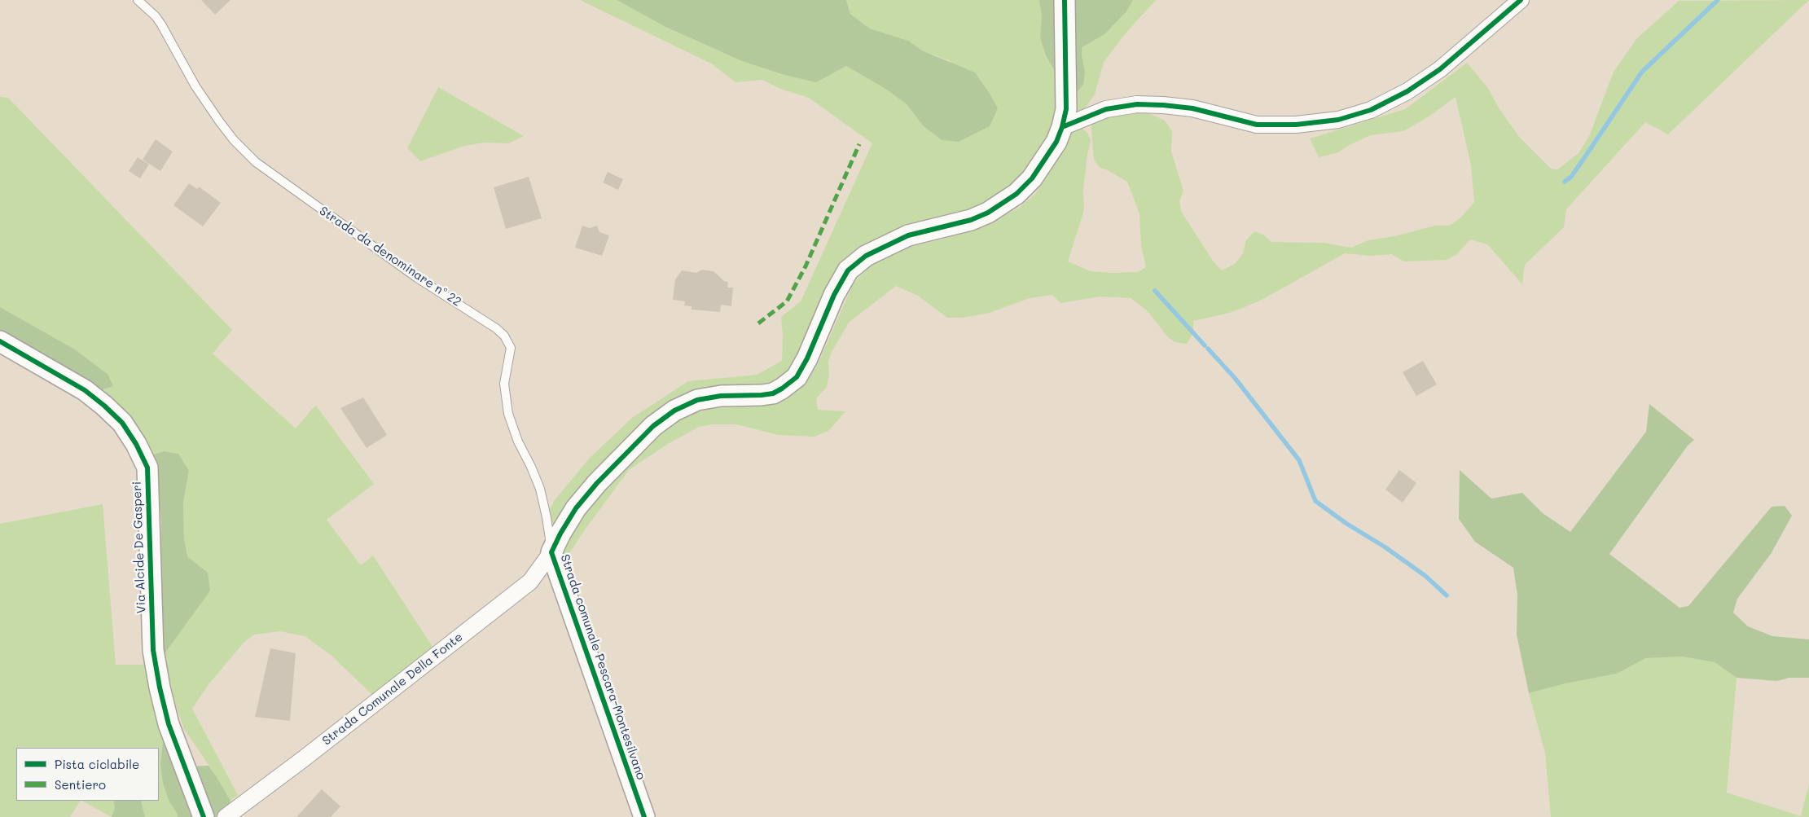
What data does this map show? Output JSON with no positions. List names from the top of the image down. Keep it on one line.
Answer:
{"streets":{"street":["Via Alcide De Gasperi","Strada comunale Pescara-Montesilvano","Strada Comunale Della Fonte"],"lane":["Strada da denominare nº 22"]},"crossings":[["Strada da denominare nº 22","Strada comunale Pescara-Montesilvano"],["Strada da denominare nº 22","Strada Comunale Della Fonte"],["Strada comunale Pescara-Montesilvano","Strada Comunale Della Fonte"]],"legend":["Pista ciclabile","Sentiero"]}
